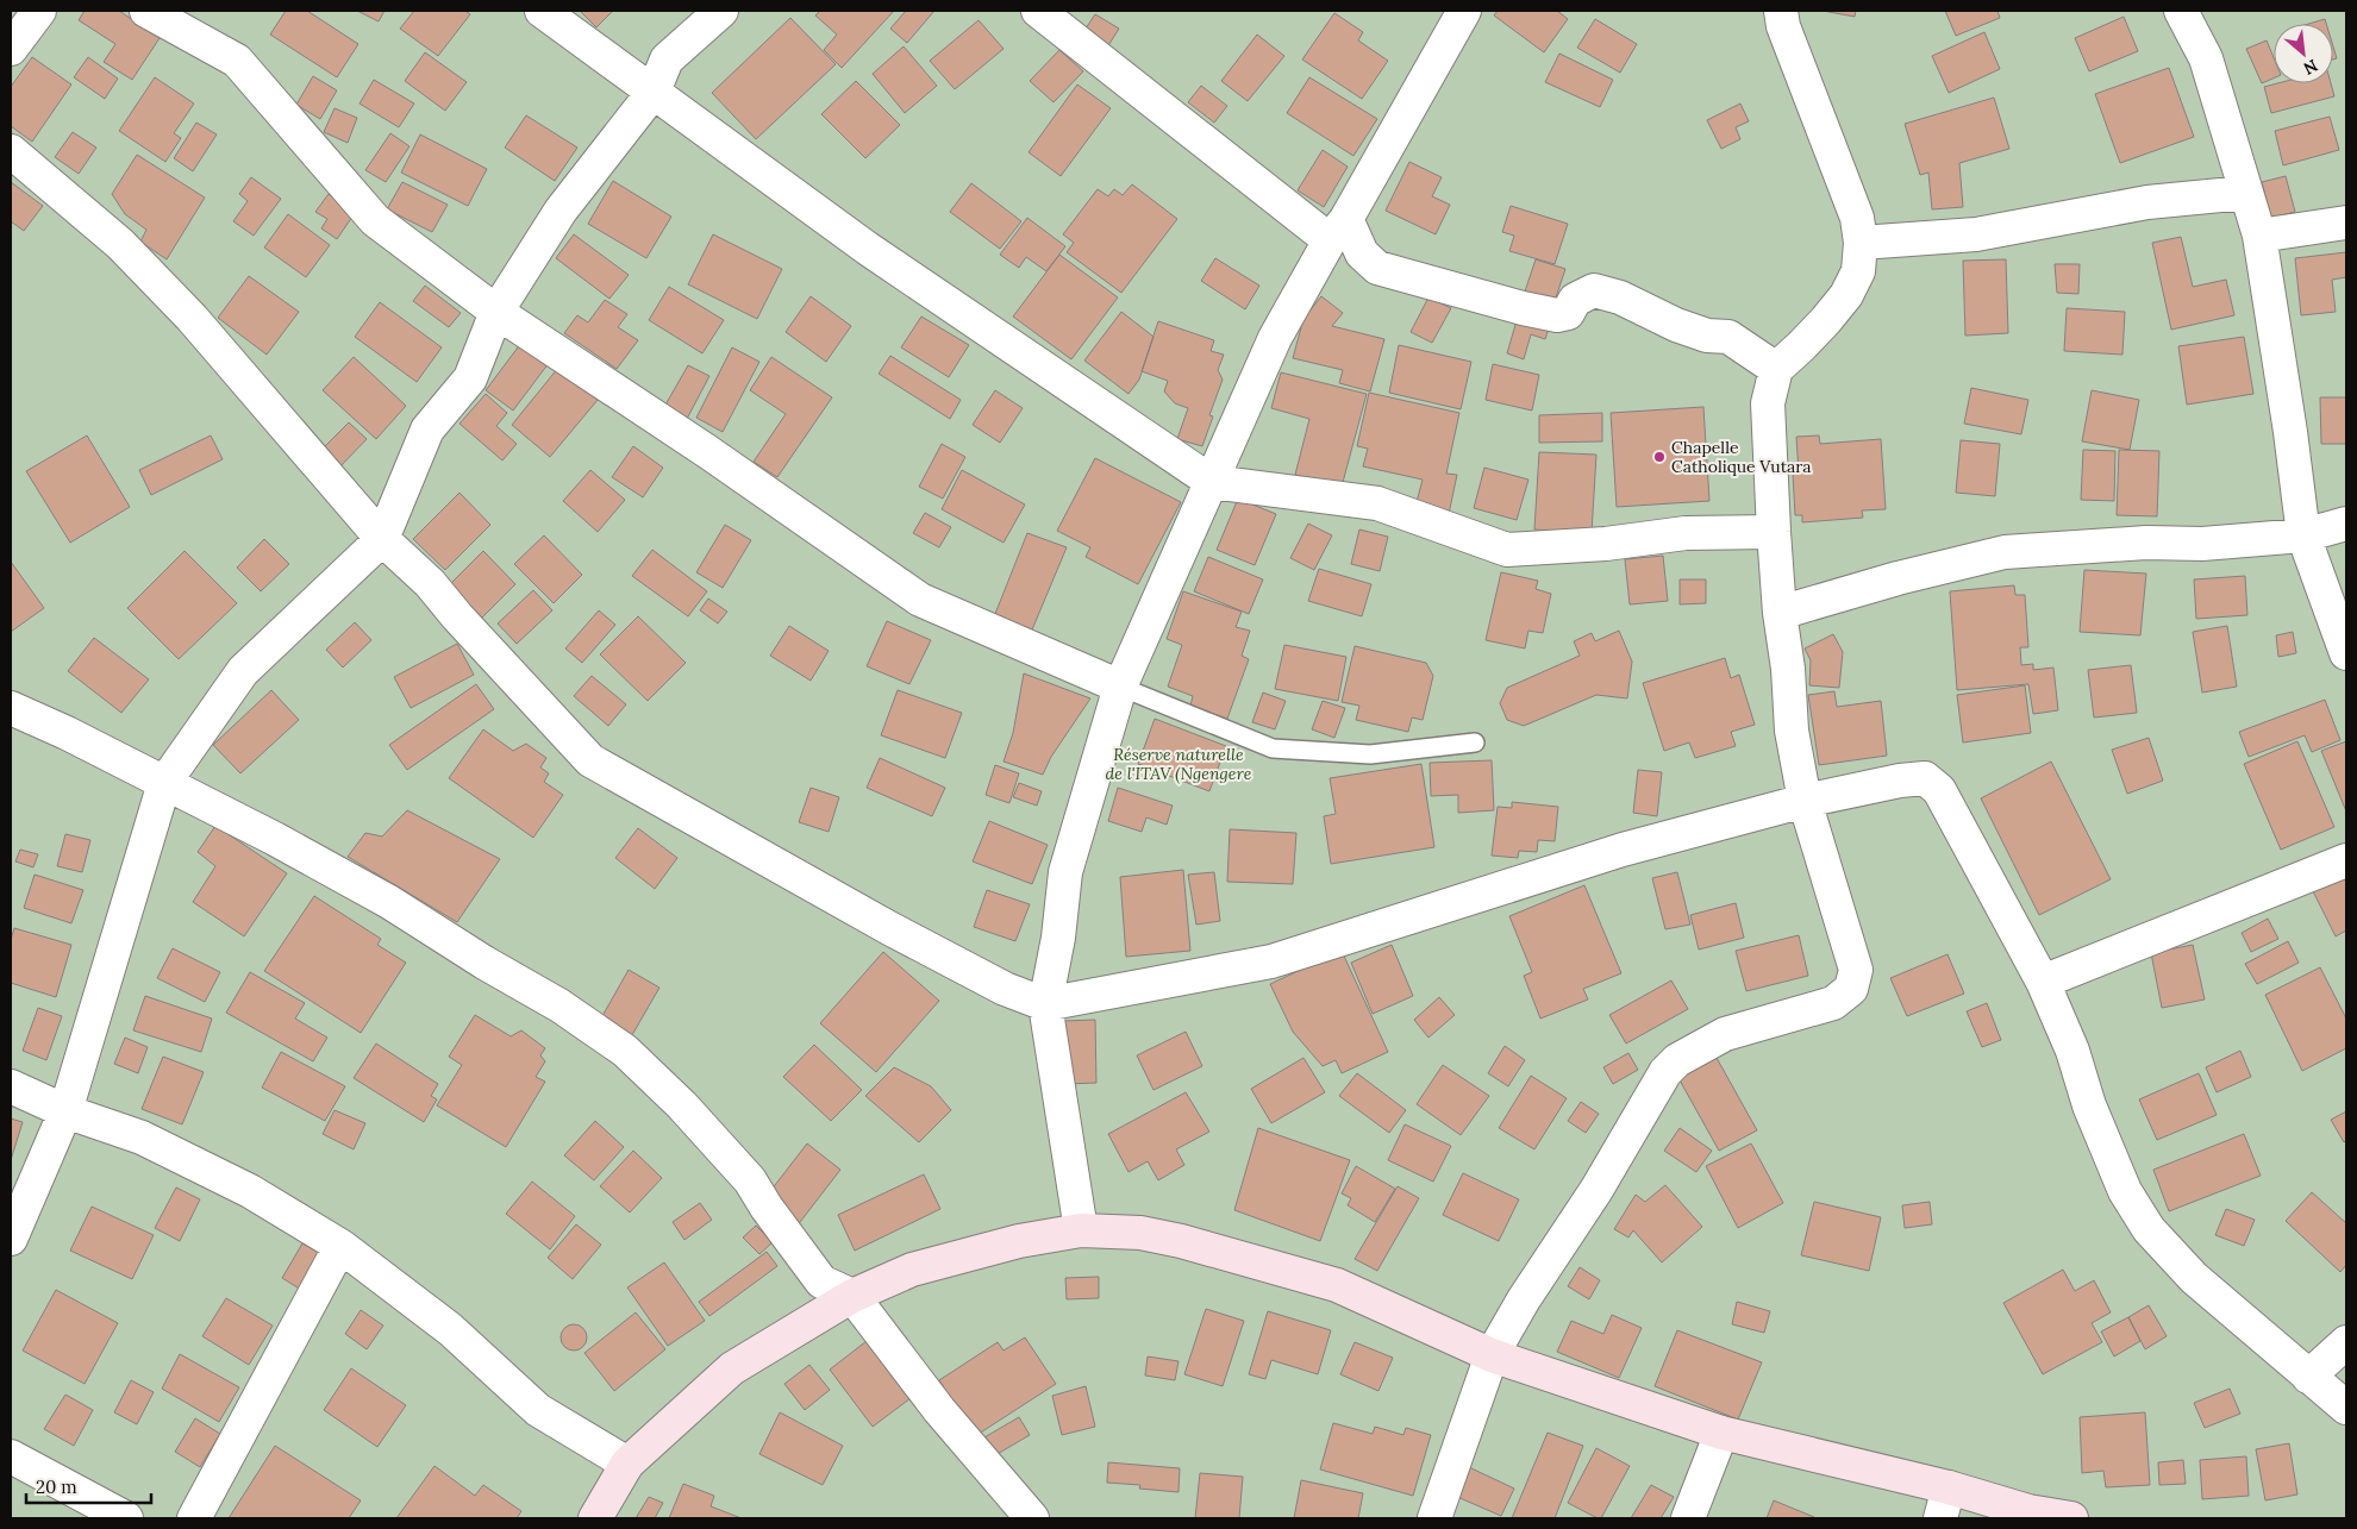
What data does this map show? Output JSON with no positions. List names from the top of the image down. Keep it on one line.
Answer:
{"parks":["Réserve naturelle de l'ITAV (Ngengere"],"places":["Chapelle Catholique Vutara"],"scale_bar":"20 m","north":"bottom right"}
